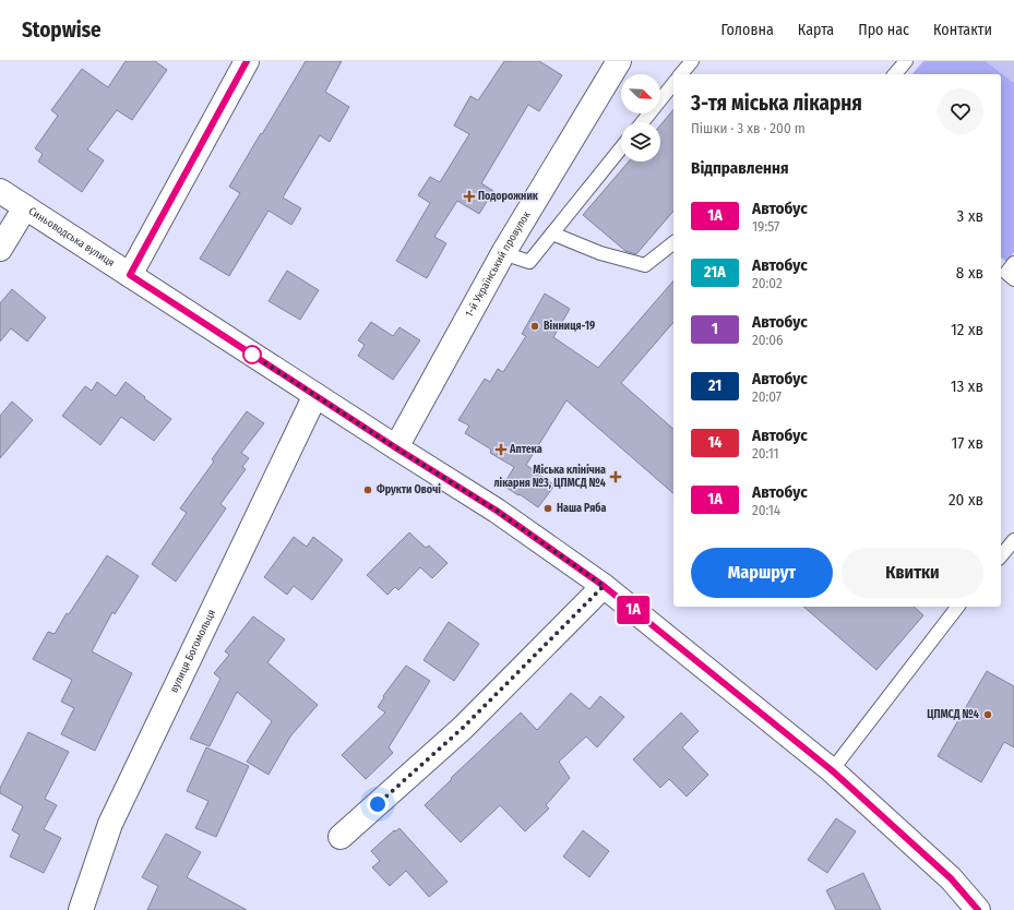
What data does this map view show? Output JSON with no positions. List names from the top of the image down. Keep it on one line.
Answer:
{"streets":{"street":["Синьоводська вулиця","1-й Український провулок","вулиця Богомольця"]},"crossings":[["Синьоводська вулиця","1-й Український провулок"],["Синьоводська вулиця","вулиця Богомольця"]],"places":{"health":["Подорожник","Аптека","Міська клінічна лікарня №3, ЦПМСД №4"],"other":["Вінниця-19","Фрукти Овочі","Наша Ряба","ЦПМСД №4"]},"lines":["bus line 1А"],"north":"bottom right","page":{"header":"Stopwise","nav":["Головна","Карта","Про нас","Контакти"],"on_map":"1А","heading":[["3-тя міська лікарня","Пішки · 3 хв · 200 m"],"Відправлення"],"list":[{"mark":"1А","name":"Автобус","note":"19:57","value":"3 хв"},{"mark":"21А","name":"Автобус","note":"20:02","value":"8 хв"},{"mark":"1","name":"Автобус","note":"20:06","value":"12 хв"},{"mark":"21","name":"Автобус","note":"20:07","value":"13 хв"},{"mark":"14","name":"Автобус","note":"20:11","value":"17 хв"},{"mark":"1А","name":"Автобус","note":"20:14","value":"20 хв"}],"buttons":["Маршрут","Квитки"]}}
